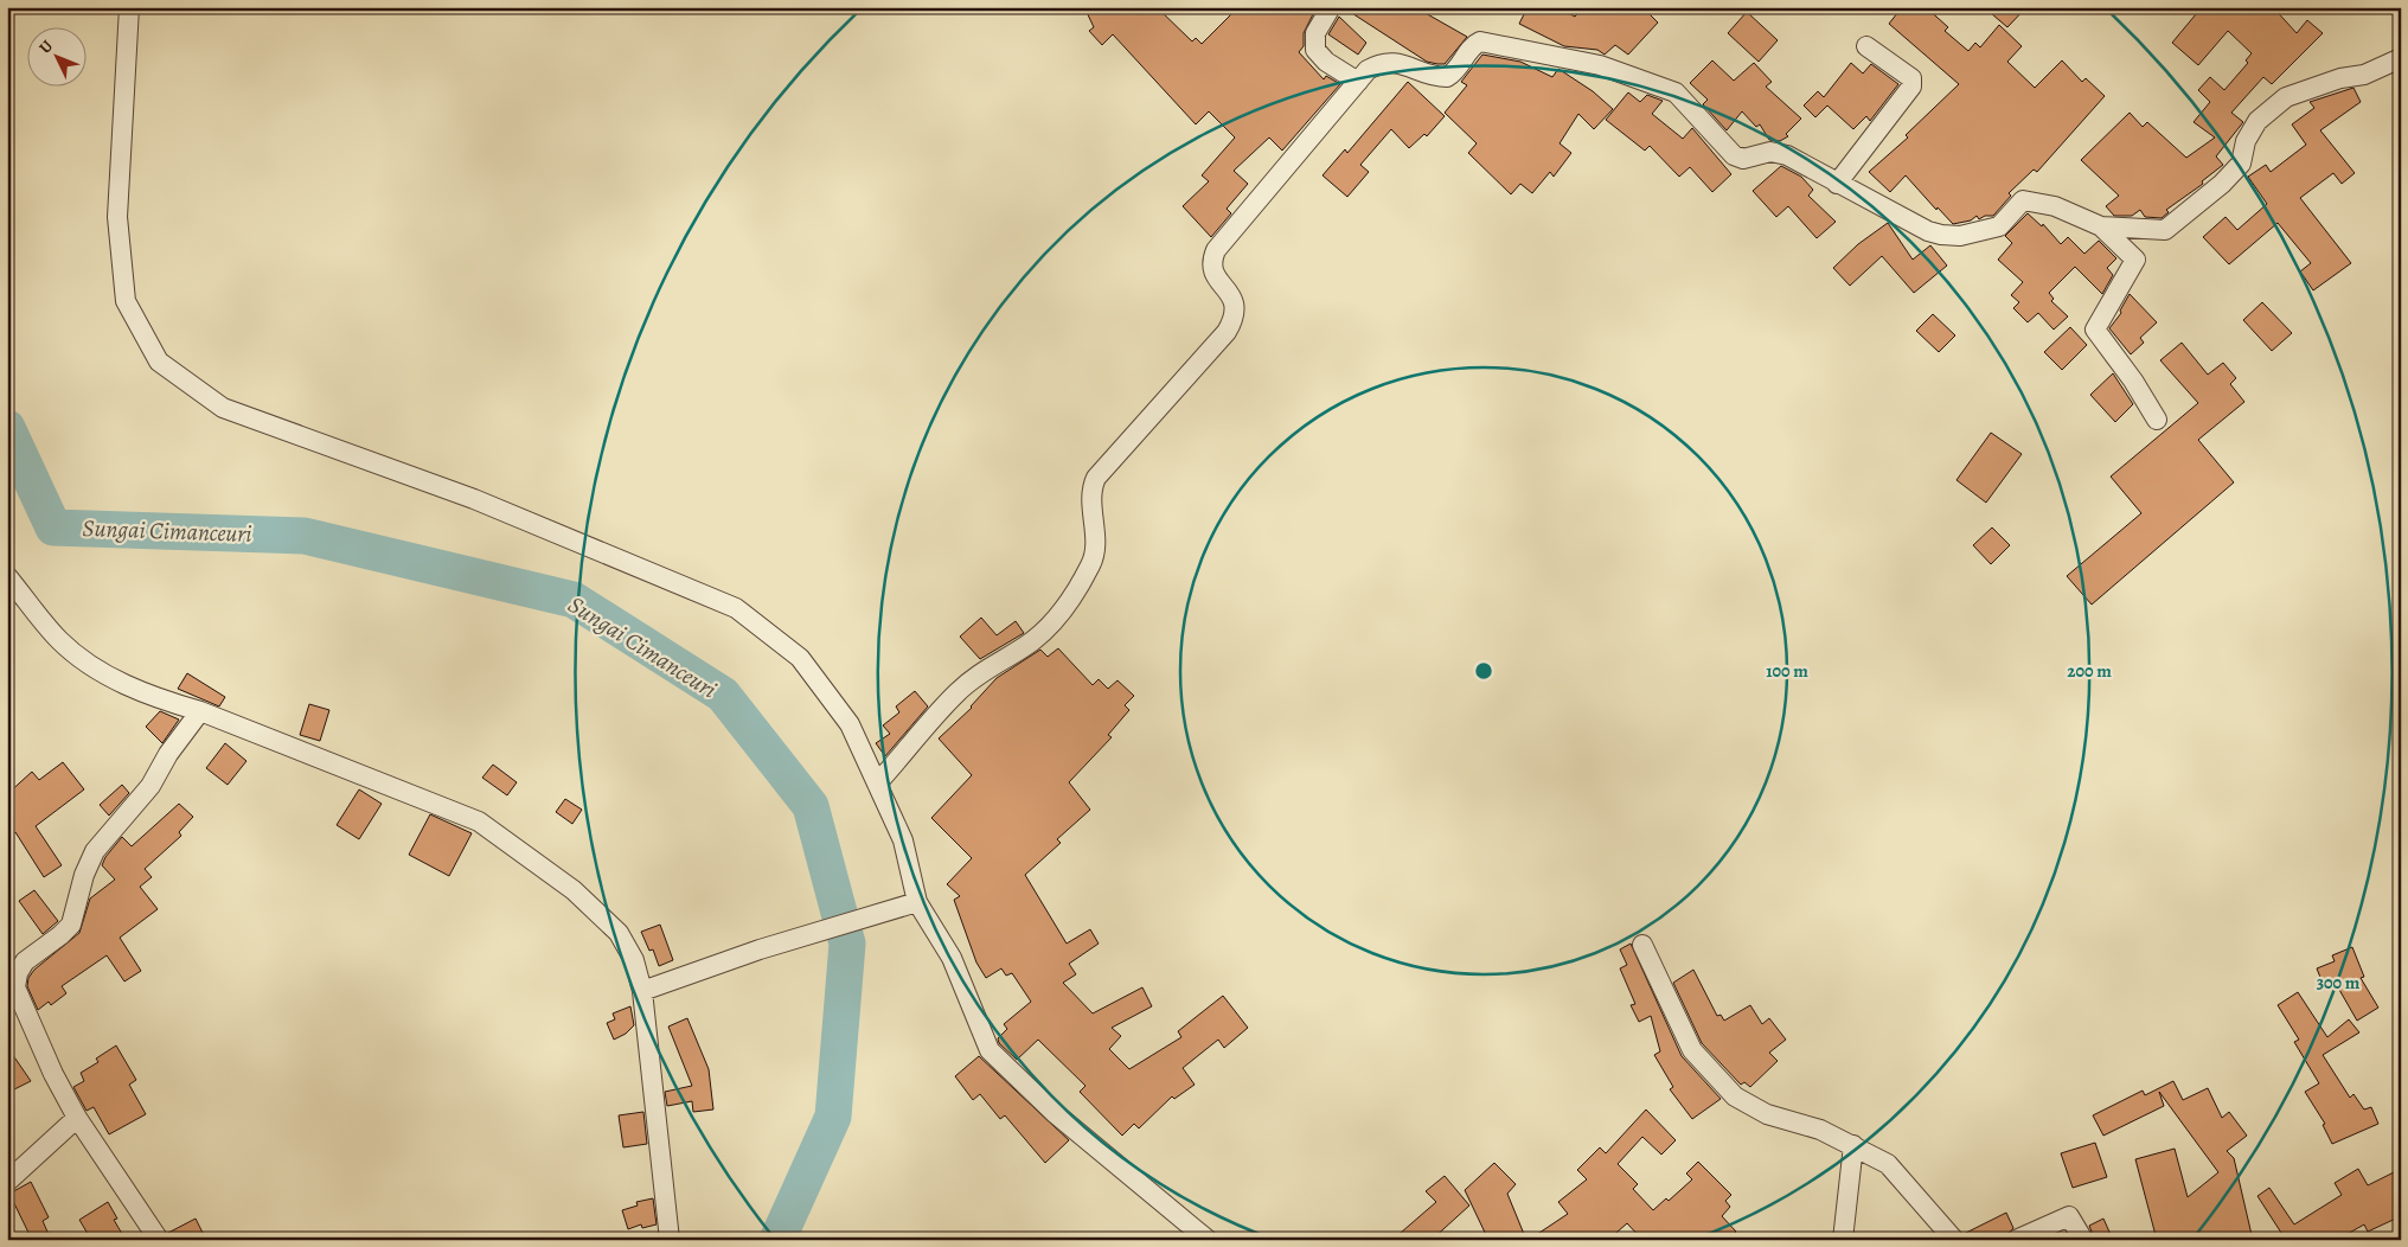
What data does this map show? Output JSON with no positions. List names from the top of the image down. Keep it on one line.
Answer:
{"water":["Sungai Cimanceuri"],"north":"top left","rings":["100 m","200 m","300 m"]}
